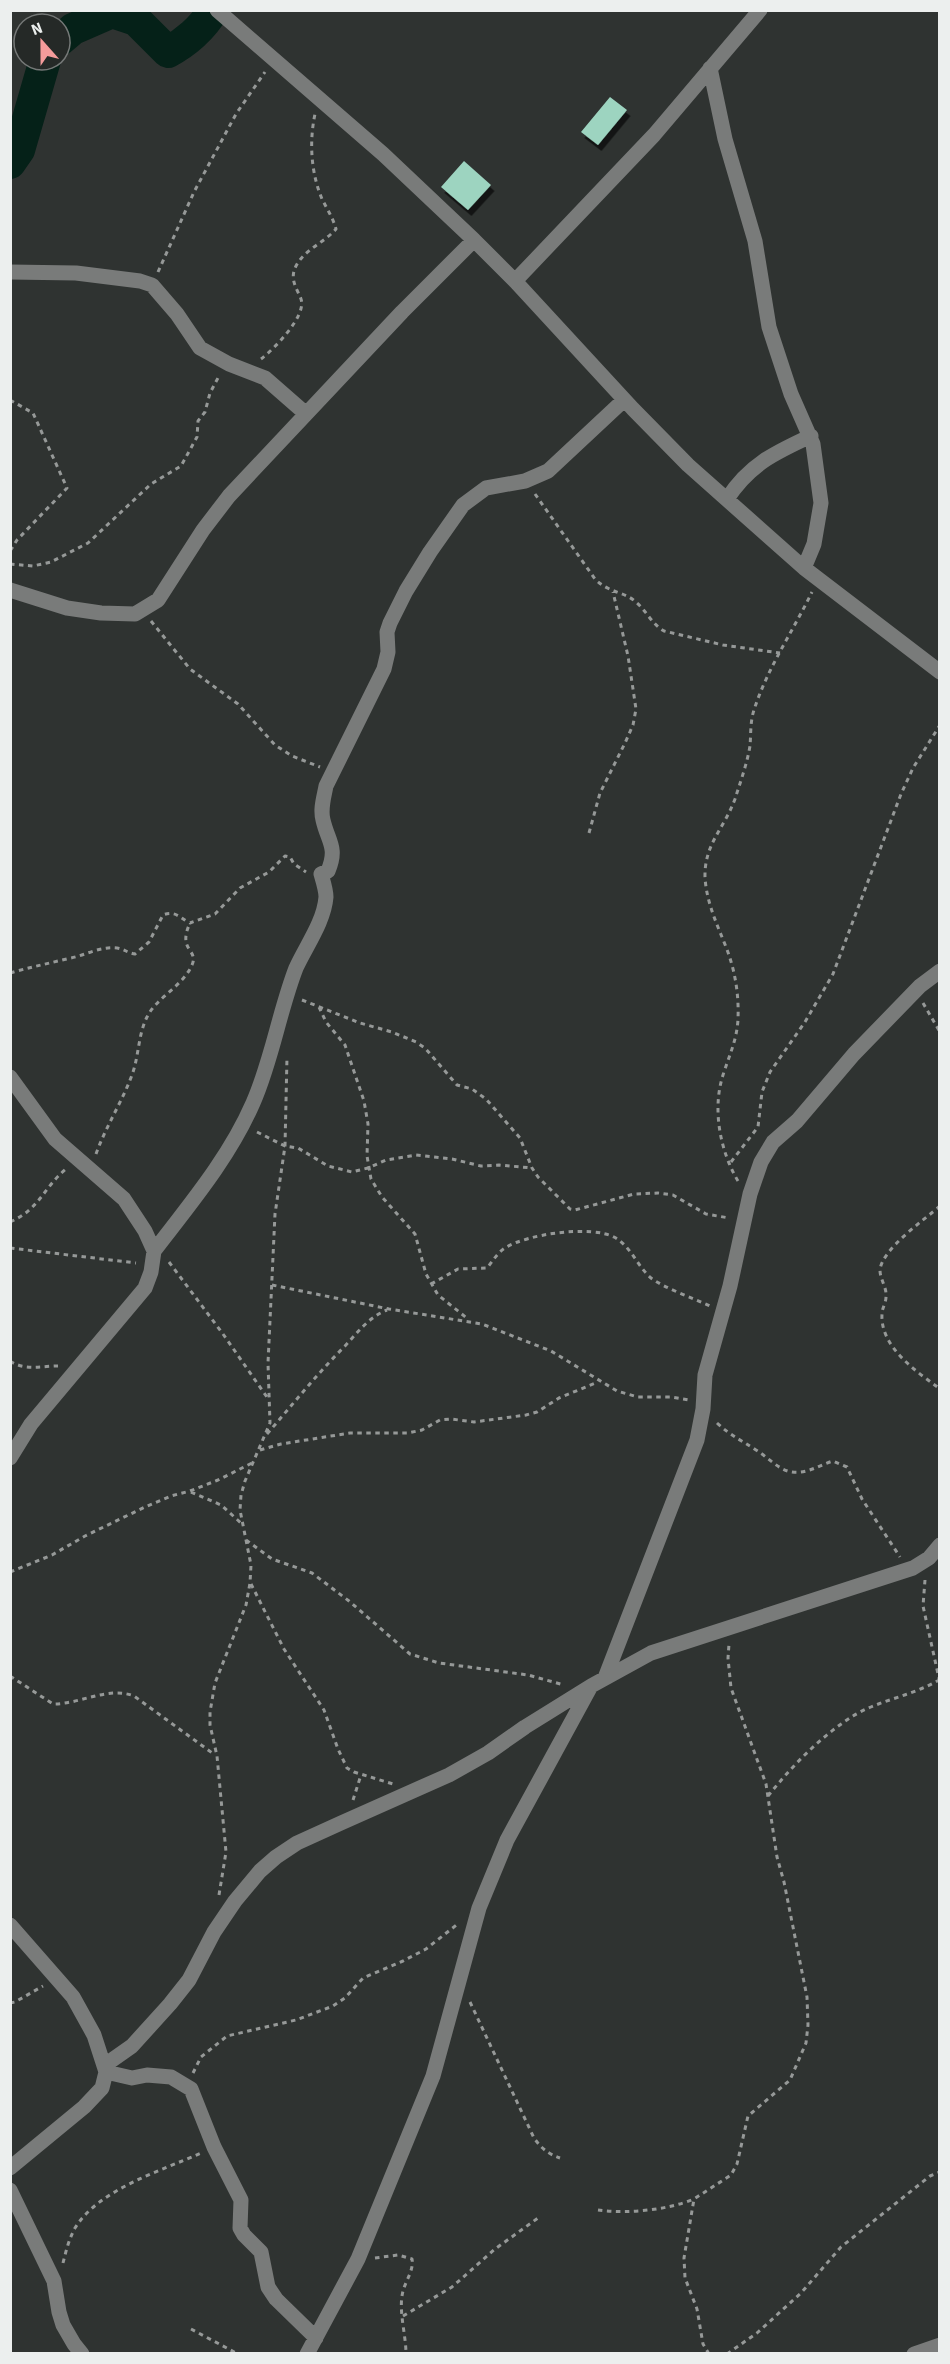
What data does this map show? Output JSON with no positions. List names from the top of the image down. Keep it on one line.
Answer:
{"north":"top"}
